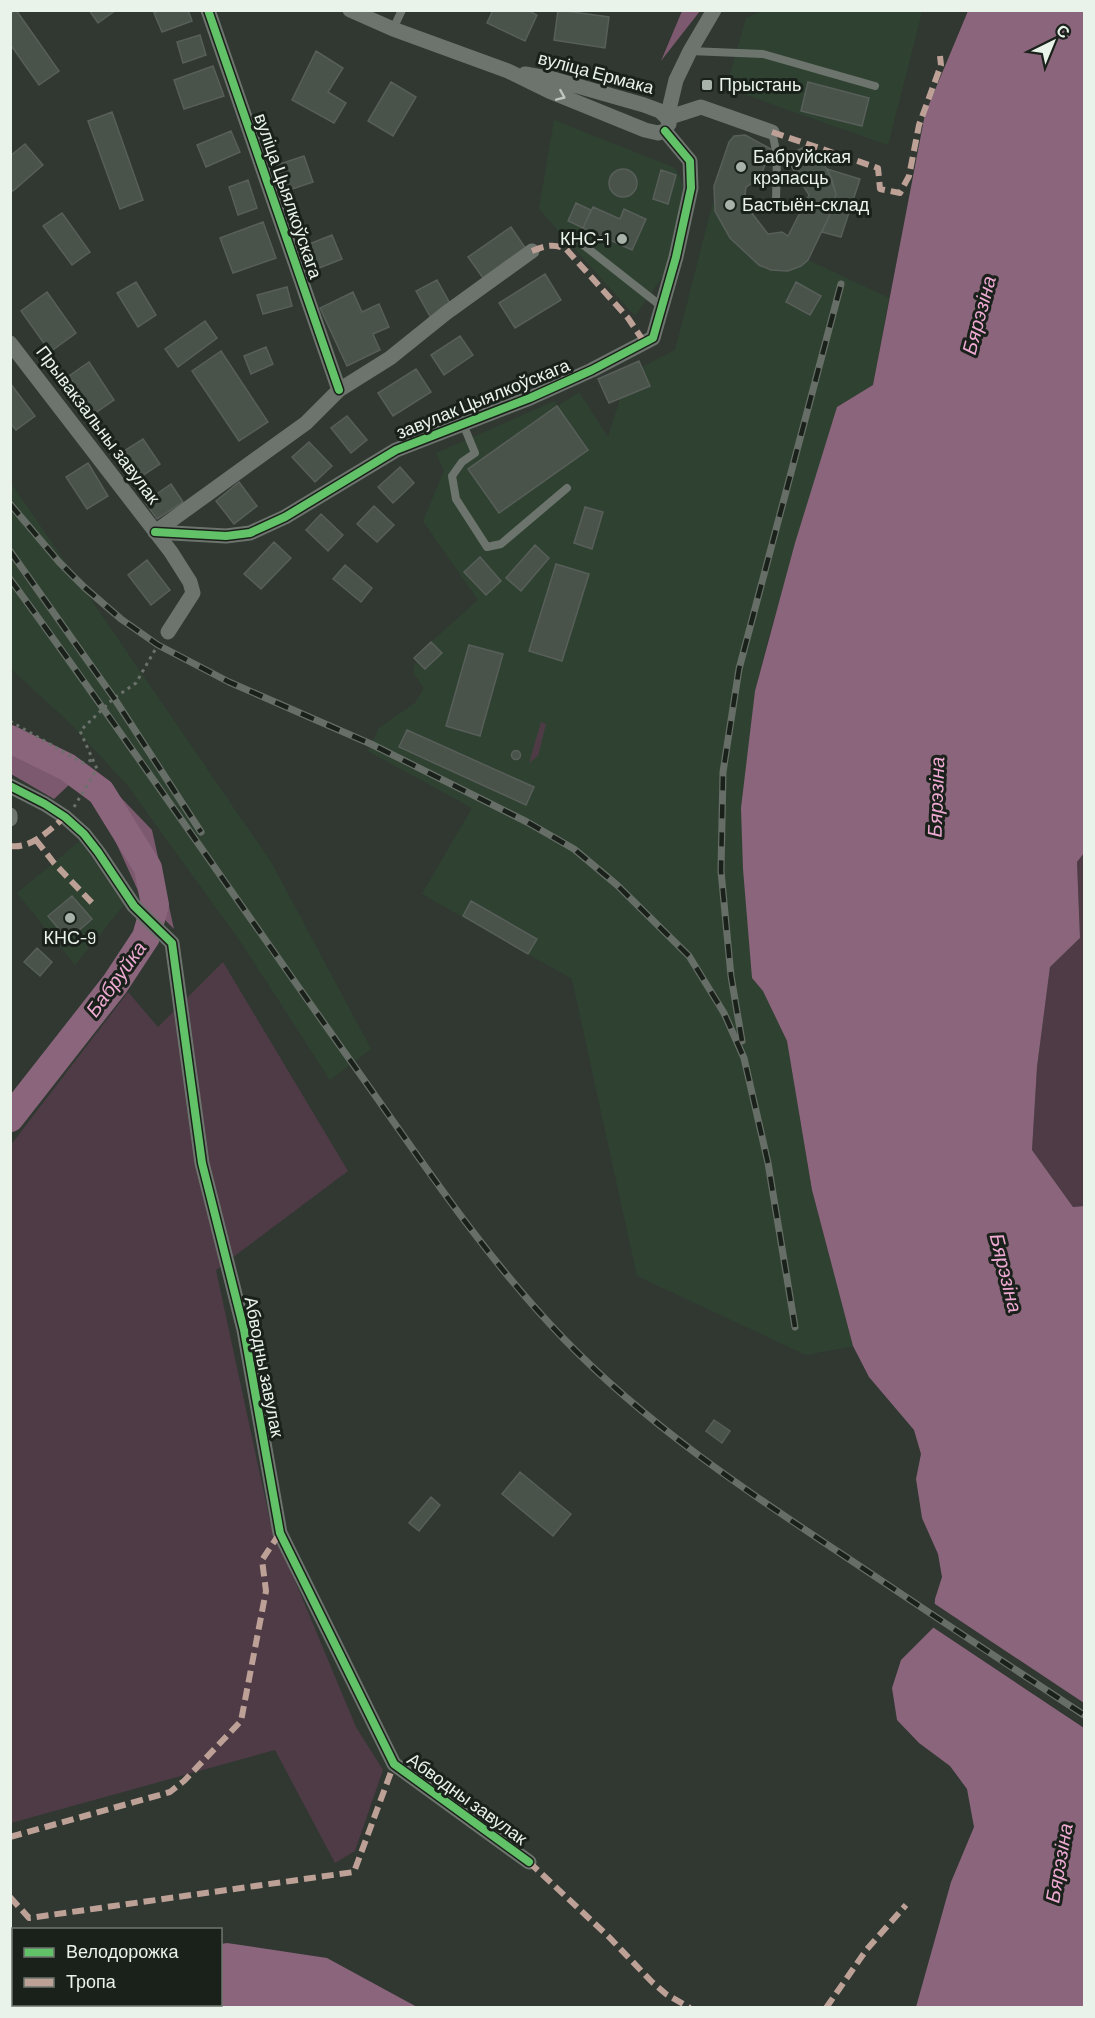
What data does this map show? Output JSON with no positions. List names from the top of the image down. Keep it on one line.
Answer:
{"streets":{"street":["вуліца Ермака","вуліца Цыялкоўскага","завулак Цыялкоўскага","Прывакзальны завулак","Абводны завулак"]},"crossings":[["вуліца Ермака","завулак Цыялкоўскага"],["завулак Цыялкоўскага","Прывакзальны завулак"]],"water":["Бярэзіна","Бабруйка"],"places":{"transit":["Прыстань"],"other":["Бабруйская крэпасць","Бастыён-склад","КНС-1","КНС-9"]},"legend":["Велодорожка","Тропа"],"north":"top right"}
